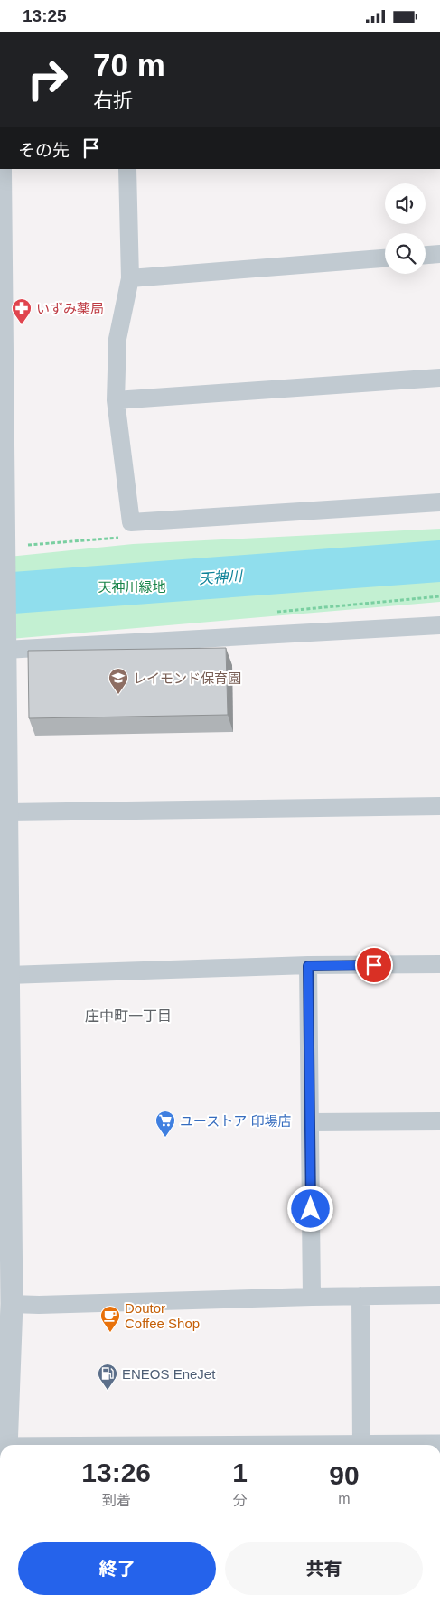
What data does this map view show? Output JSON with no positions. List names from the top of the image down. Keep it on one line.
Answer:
{"districts":["庄中町一丁目"],"water":["天神川"],"parks":["天神川緑地"],"places":{"pharmacy":["いずみ薬局"],"school or university":["レイモンド保育園"],"supermarket":["ユーストア 印場店"],"cafe":["Doutor Coffee Shop"],"fuel station":["ENEOS EneJet"]},"page":{"status":"13:25","turn":["70 m","右折"],"then":"その先","eta":["13:26","到着","1","分","90","m"],"buttons":["終了","共有"]}}
